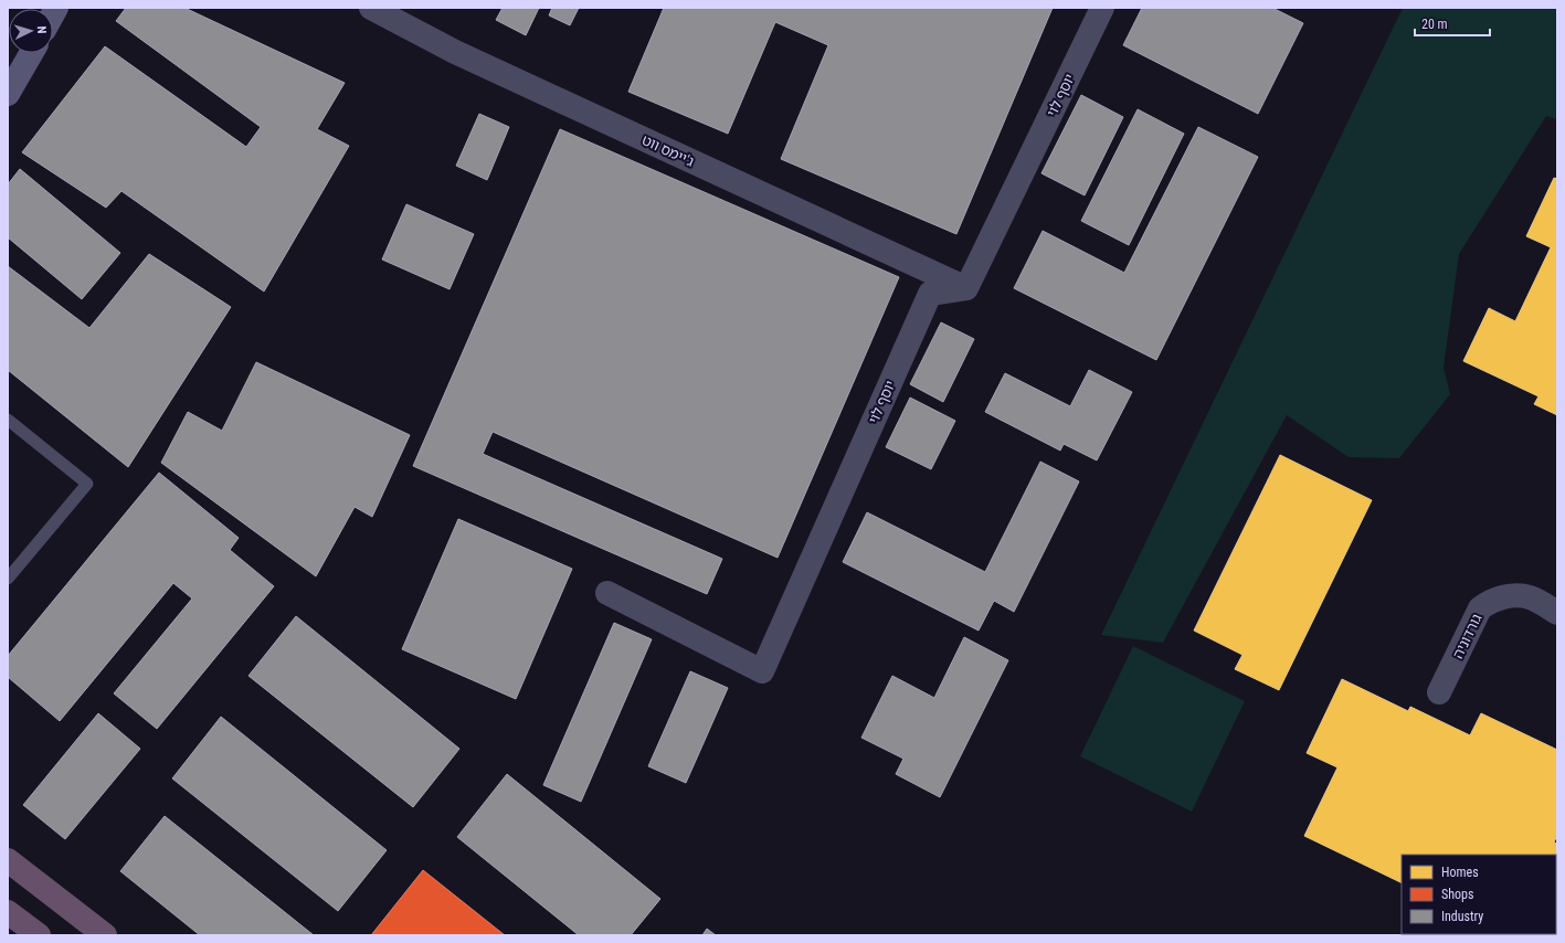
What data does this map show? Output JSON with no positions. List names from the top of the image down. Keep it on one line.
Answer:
{"streets":{"street":["יוסף לוי","ג'יימס ווט","גורדוניה"]},"crossings":[["יוסף לוי","ג'יימס ווט"]],"legend":["Homes","Shops","Industry"],"scale_bar":"20 m","north":"right"}
